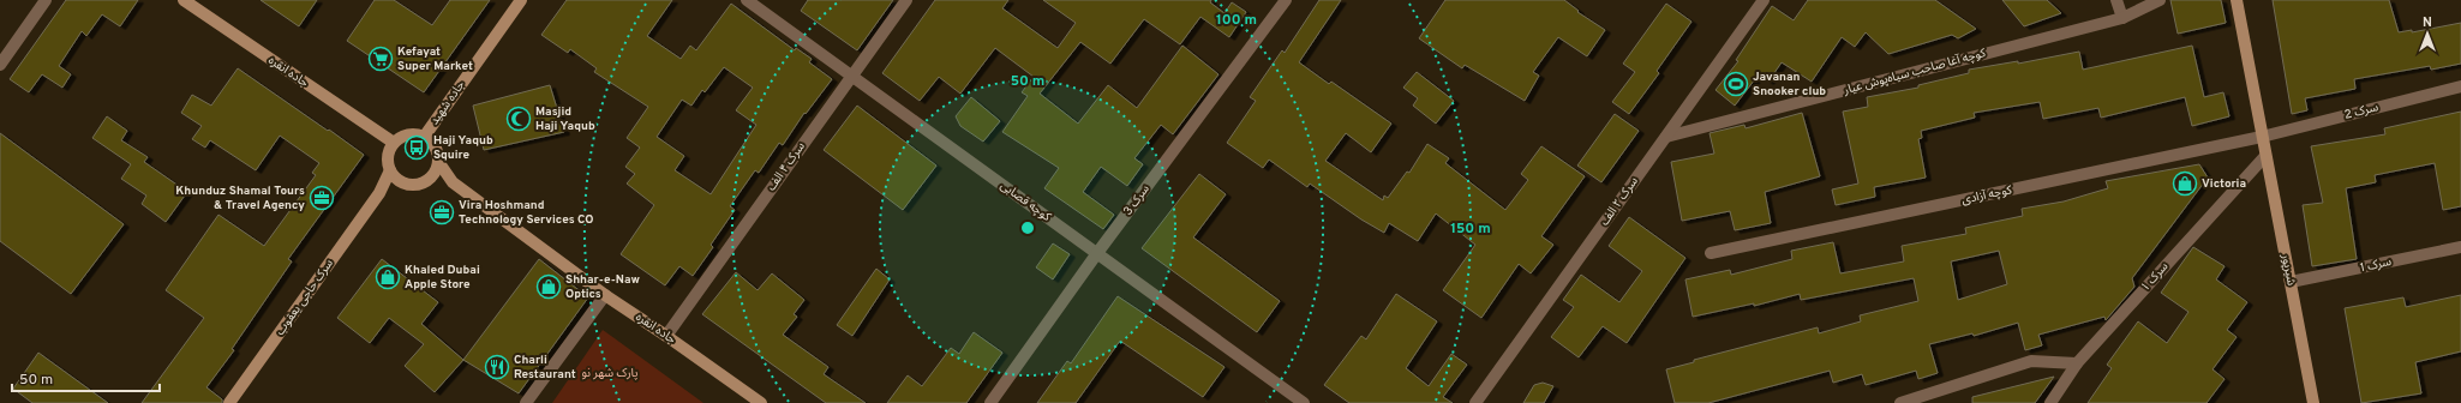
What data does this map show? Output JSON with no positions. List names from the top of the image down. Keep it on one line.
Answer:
{"streets":{"main road":["جاده انقره","جاده شهید","شیرپور","سرک حاجی یعقوب"],"street":["کوچه آغا صاحب سیاه‌پوش عیار","سرک 2","سرک ۴ الف","کوچه آزادی","سرک 3","کوچه قصابی","سرک ۲ الف","سرک 1","سرک ۱"]},"crossings":[["جاده انقره","جاده شهید"],["جاده انقره","سرک ۴ الف"],["جاده انقره","سرک حاجی یعقوب"],["کوچه آغا صاحب سیاه‌پوش عیار","سرک ۲ الف"],["جاده شهید","سرک حاجی یعقوب"],["سرک 2","کوچه آزادی"],["سرک 2","شیرپور"],["سرک ۴ الف","کوچه قصابی"],["کوچه آزادی","شیرپور"],["سرک 3","کوچه قصابی"],["سرک 1","شیرپور"],["شیرپور","سرک ۱"]],"parks":["پارک شهر نو"],"places":{"supermarket":["Kefayat Super Market"],"sports":["Javanan Snooker club"],"mosque":["Masjid Haji Yaqub"],"bus stop":["Haji Yaqub Squire"],"shop":["Victoria","Khaled Dubai Apple Store","Shhar-e-Naw Optics"],"office":["Khunduz Shamal Tours & Travel Agency","Vira Hoshmand Technology Services CO"],"restaurant":["Charli Restaurant"]},"scale_bar":"50 m","north":"top","rings":["100 m","50 m","150 m"]}
